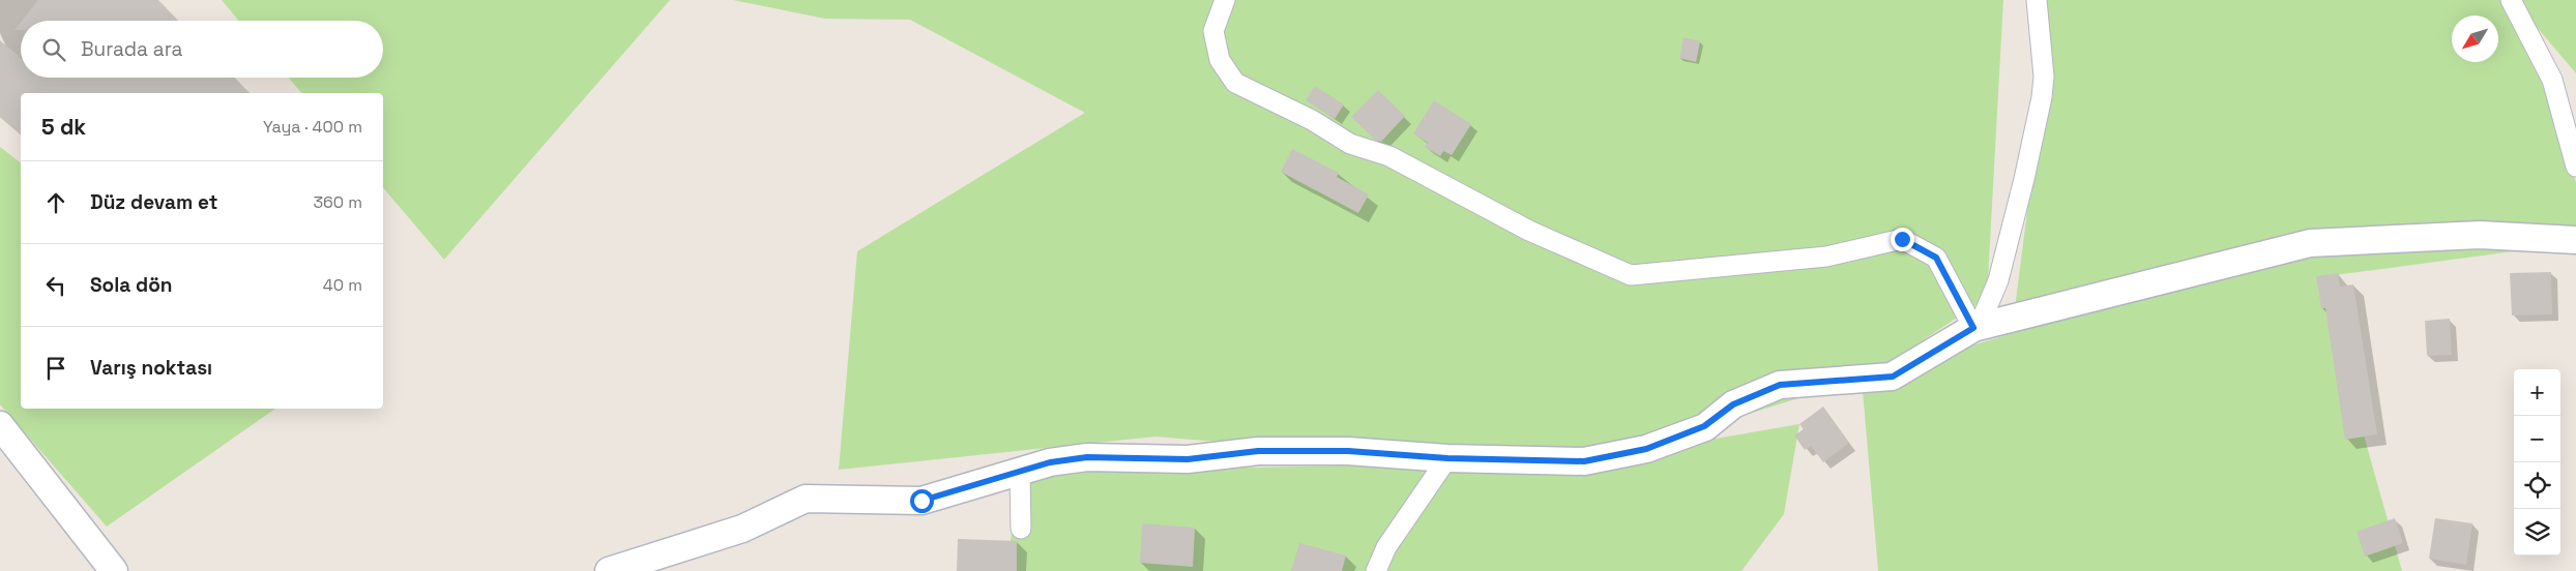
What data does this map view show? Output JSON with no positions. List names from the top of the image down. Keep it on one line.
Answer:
{"north":"bottom left","page":{"search":"Burada ara","heading":["5 dk","Yaya · 400 m"],"list":[["Düz devam et","360 m"],["Sola dön","40 m"],"Varış noktası"],"map_buttons":["+","−"]}}
